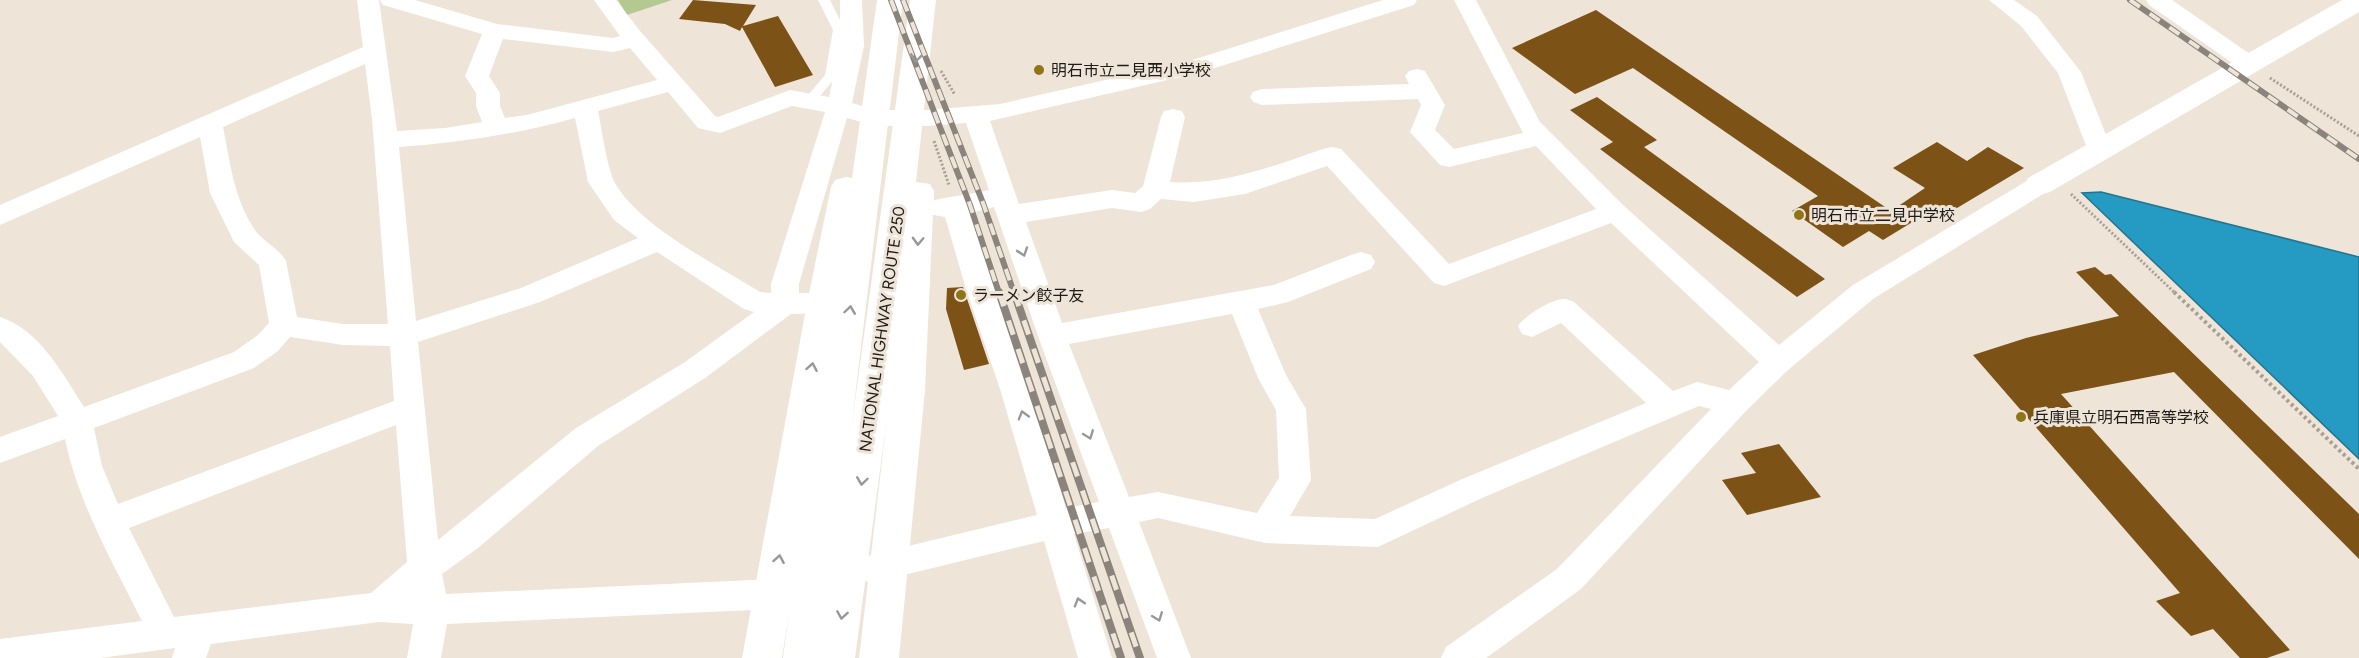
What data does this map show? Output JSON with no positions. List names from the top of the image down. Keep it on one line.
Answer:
{"streets":{"main road":["NATIONAL HIGHWAY ROUTE 250"]},"places":["明石市立二見西小学校","明石市立二見中学校","ラーメン餃子友","兵庫県立明石西高等学校"]}
